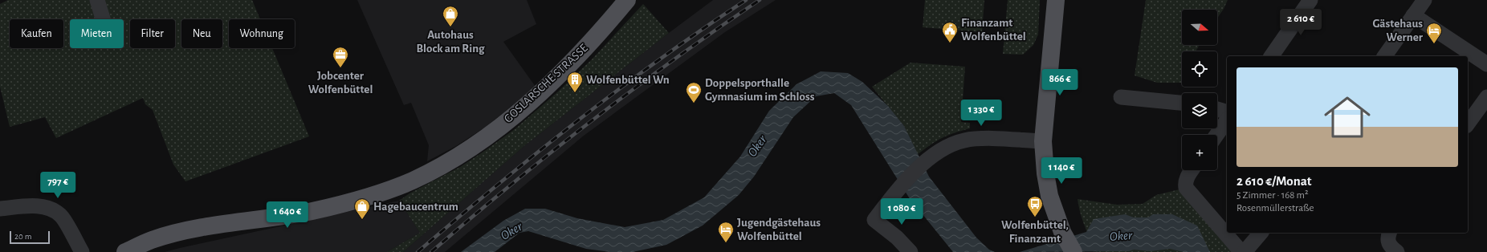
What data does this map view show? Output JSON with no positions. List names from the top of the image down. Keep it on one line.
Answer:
{"streets":{"main road":["GOSLARSCHE STRASSE"]},"water":["Oker"],"places":{"shop":["Autohaus Block am Ring","Hagebaucentrum"],"public building":["Finanzamt Wolfenbüttel"],"hotel":["Gästehaus Werner","Jugendgästehaus Wolfenbüttel"],"office":["Jobcenter Wolfenbüttel"],"building":["Wolfenbüttel Wn"],"sports":["Doppelsporthalle Gymnasium im Schloss"],"bus stop":["Wolfenbüttel, Finanzamt"]},"scale_bar":"20 m","north":"right","page":{"price":["2 610 €","866 €","1 330 €","1 140 €","797 €","1 080 €","1 640 €"],"map_buttons":"+","chip":["Kaufen","Mieten","Filter","Neu","Wohnung"],"list":[{"name":"2 610 €/Monat","note":"5 Zimmer · 168 m² · Rosenmüllerstraße"}],"scale":"20 m"}}
